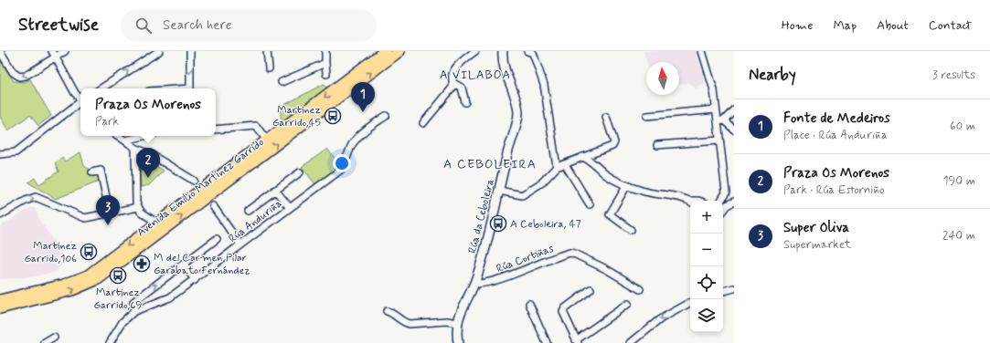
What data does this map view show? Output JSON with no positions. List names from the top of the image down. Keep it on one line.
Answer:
{"streets":{"main road":["Avenida Emilio Martínez Garrido"],"street":["Rúa da Ceboleira","Rúa Anduriña","Rúa Cortiñas"]},"crossings":[["Rúa da Ceboleira","Rúa Cortiñas"]],"districts":["A VILABOA","A CEBOLEIRA"],"places":{"bus stop":["Martinez Garrido,45","A Ceboleira, 47","Martinez Garrido,106","Martinez Garrido,69"],"pharmacy":["M del Carmen Pilar Garabato Fernández"]},"north":"top","page":{"header":"Streetwise","search":"Search here","nav":["Home","Map","About","Contact"],"heading":["Nearby","3 results"],"pins":["1","2","3"],"popup":["Praza Os Morenos","Park"],"list":[{"mark":"1","name":"Fonte de Medeiros","note":"Place · Rúa Anduriña","value":"60 m"},{"mark":"2","name":"Praza Os Morenos","note":"Park · Rúa Estorniño","value":"190 m"},{"mark":"3","name":"Super Oliva","note":"Supermarket","value":"240 m"}],"map_buttons":["+","−"]}}
